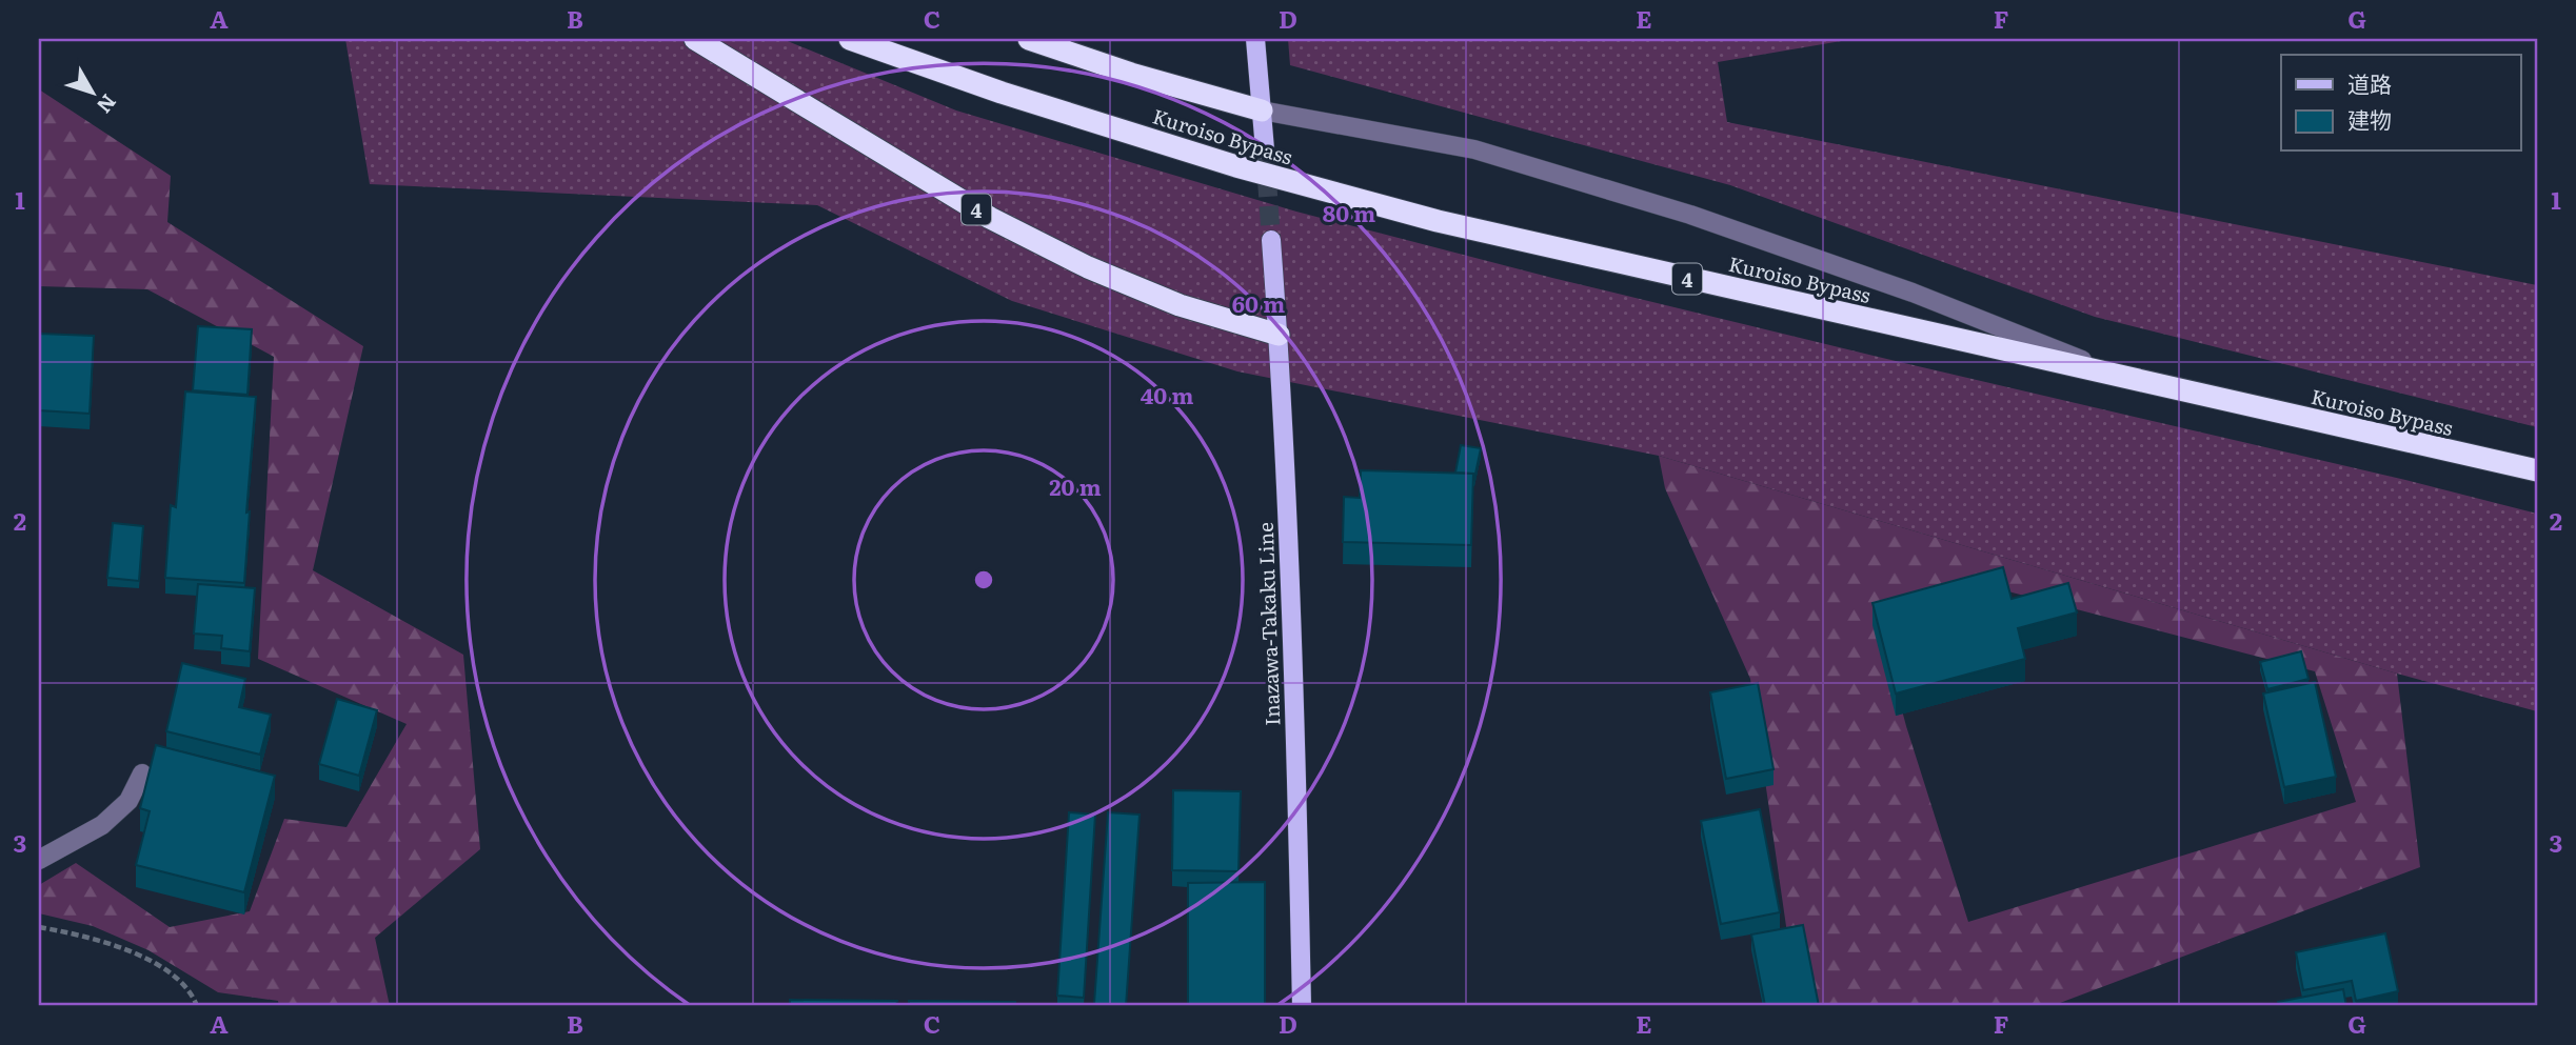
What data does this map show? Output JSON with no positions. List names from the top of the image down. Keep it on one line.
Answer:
{"streets":{"highway":["Kuroiso Bypass","4"],"main road":["Inazawa-Takaku Line"]},"crossings":[["4","Inazawa-Takaku Line"]],"legend":["道路","建物"],"north":"bottom right","grid":{"columns":["A","B","C","D","E","F","G"],"rows":["1","2","3"]},"rings":["80 m","60 m","40 m","20 m"]}
